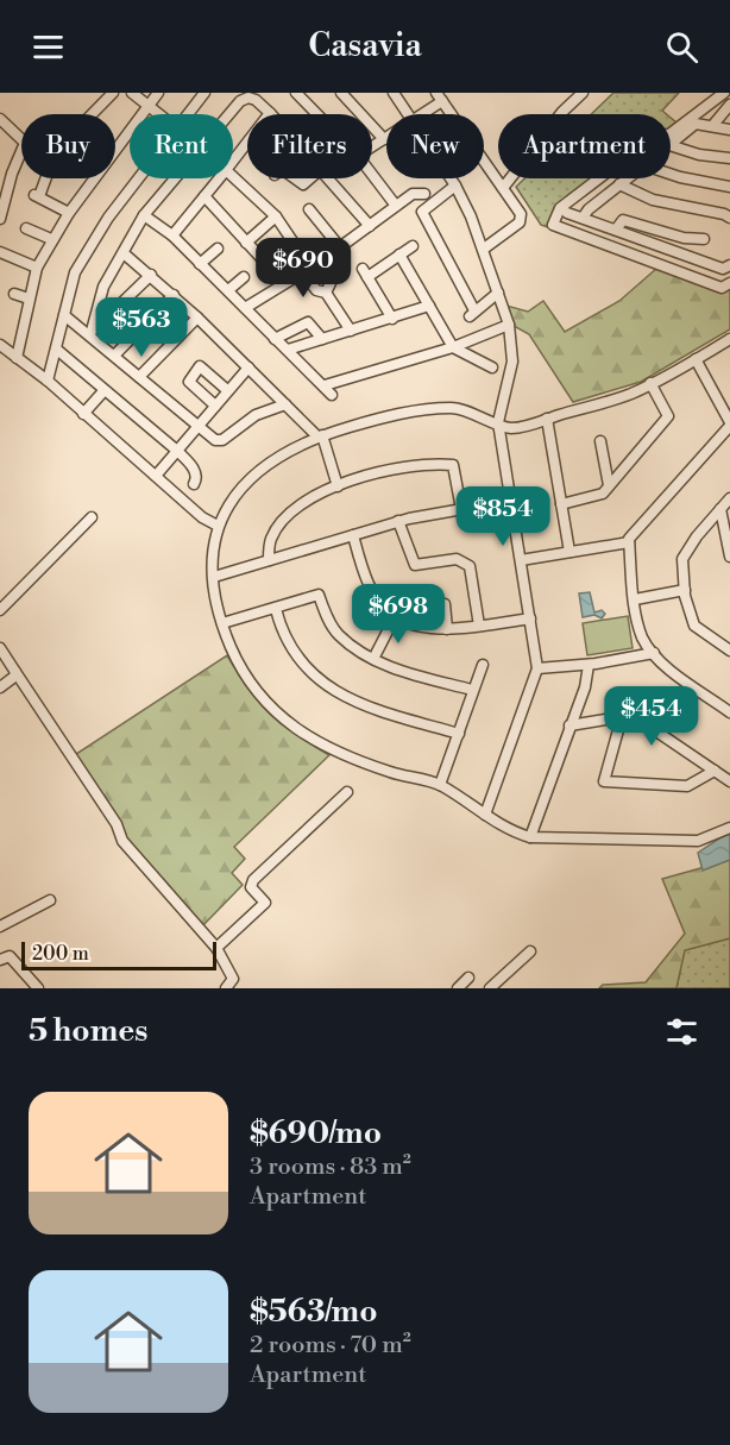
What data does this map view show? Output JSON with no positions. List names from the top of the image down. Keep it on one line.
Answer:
{"scale_bar":"200 m","page":{"header":"Casavia","chip":["Buy","Rent","Filters","New","Apartment"],"price":["$690","$563","$854","$698","$454"],"scale":"200 m","heading":"5 homes","list":[{"name":"$690/mo","note":"3 rooms · 83 m² · Apartment"},{"name":"$563/mo","note":"2 rooms · 70 m² · Apartment"}]}}
